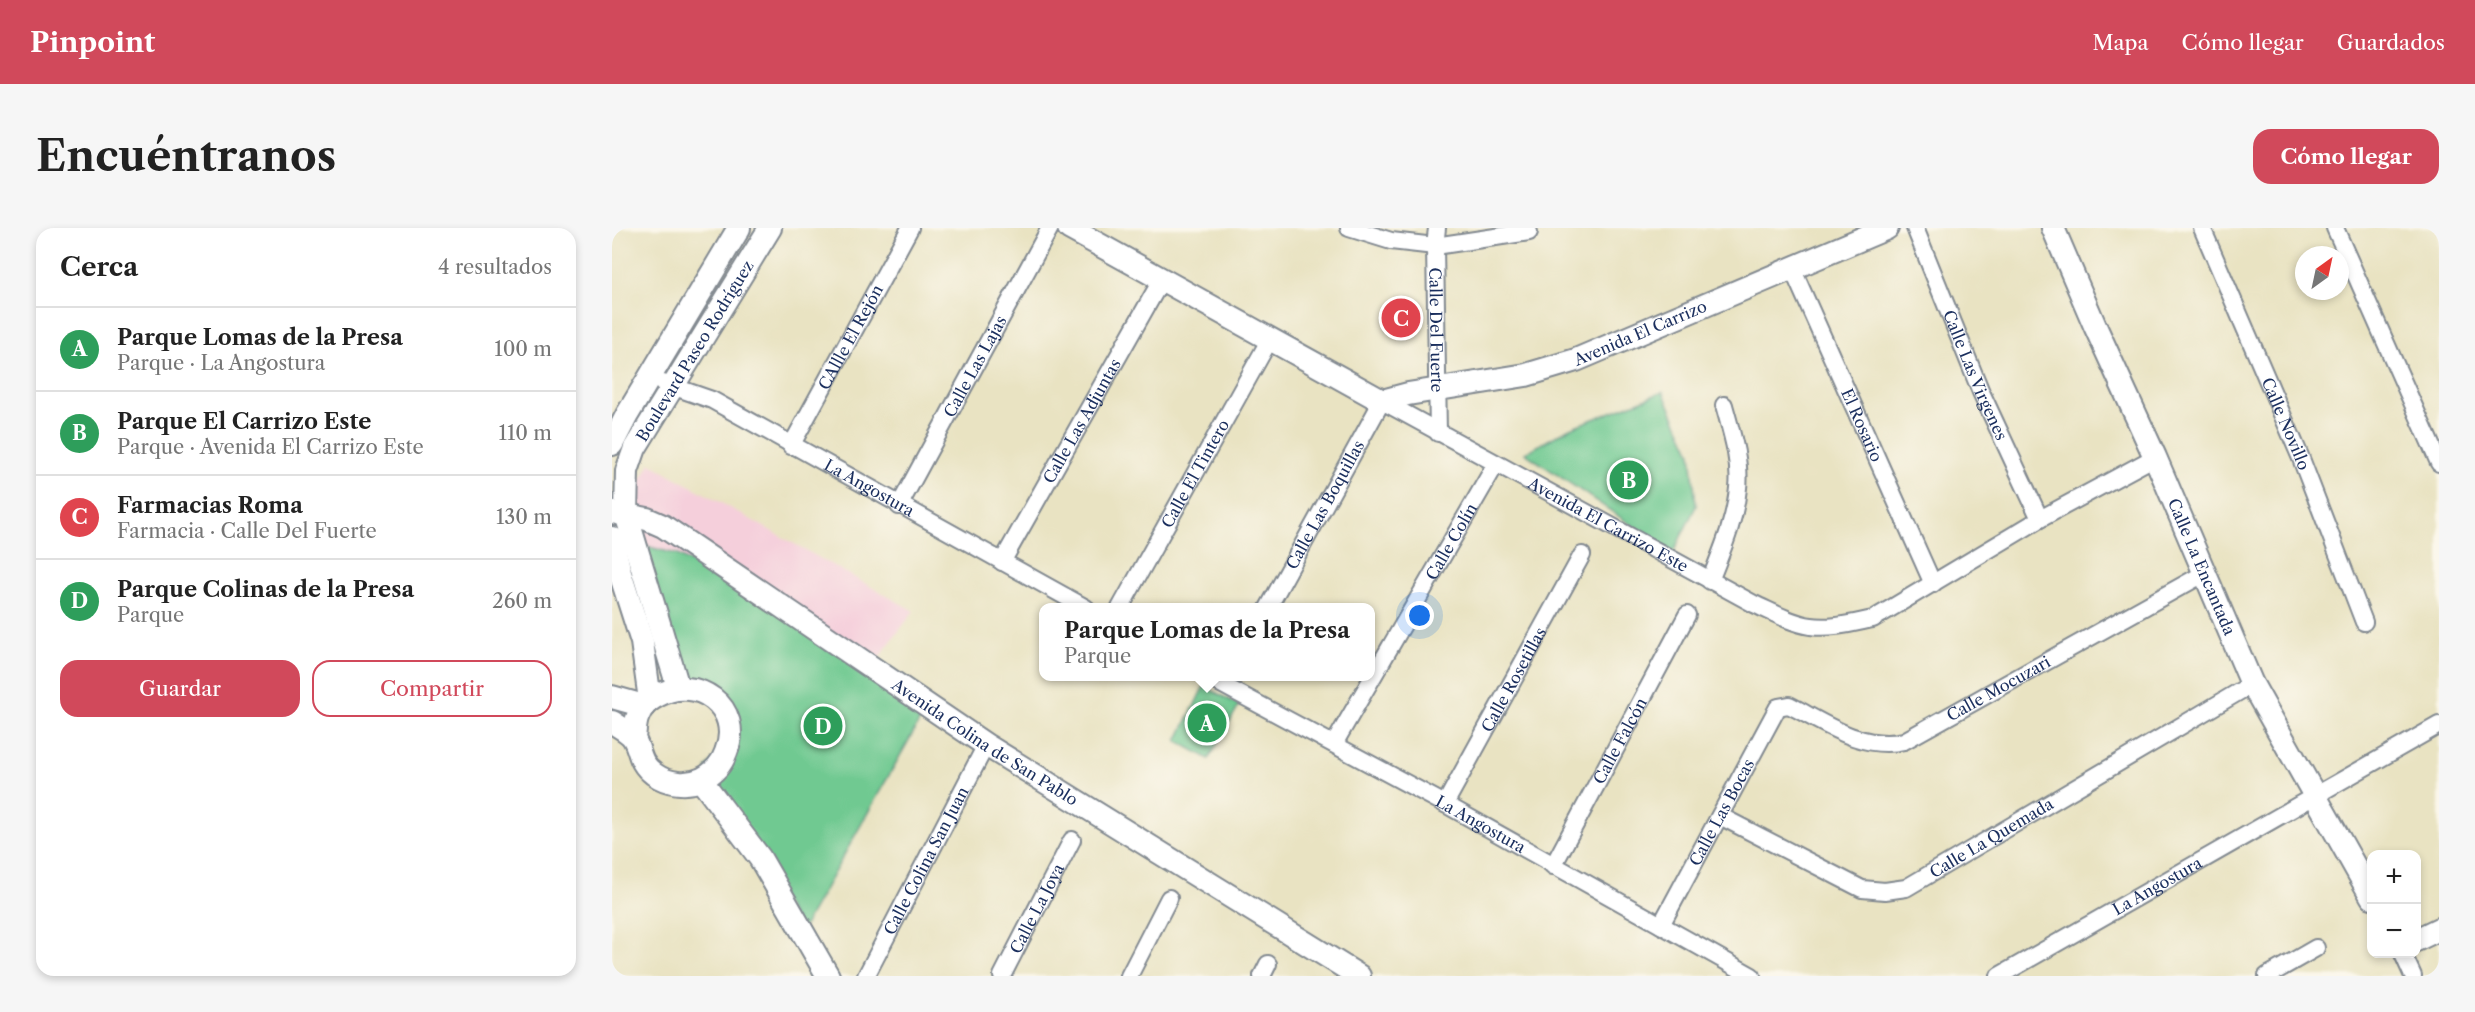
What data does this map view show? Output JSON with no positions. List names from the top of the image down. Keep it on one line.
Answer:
{"streets":{"street":["Calle Del Fuerte","Avenida El Carrizo","CAllle El Rejón","Boulevard Paseo Rodríguez","Calle Las Lajas","Calle Las Virgenes","Calle Las Adjuntas","Calle Novillo","El Rosario","Calle El Tintero","La Angostura","Calle Las Boquillas","Avenida El Carrizo Este","Calle Colín","Calle La Encantada","Calle Rosetillas","Calle Mocuzari","Calle Falcón","Avenida Colina de San Pablo","Calle Las Bocas","Calle La Quemada","Calle Colina San Juan","Calle La Joya"]},"crossings":[["Calle Del Fuerte","Avenida El Carrizo"],["Calle Del Fuerte","Avenida El Carrizo Este"],["Avenida El Carrizo","El Rosario"],["Avenida El Carrizo","Calle Las Boquillas"],["Avenida El Carrizo","Avenida El Carrizo Este"],["CAllle El Rejón","La Angostura"],["Boulevard Paseo Rodríguez","La Angostura"],["Boulevard Paseo Rodríguez","Avenida Colina de San Pablo"],["Calle Las Lajas","La Angostura"],["Calle Las Virgenes","Avenida El Carrizo Este"],["Calle Las Adjuntas","La Angostura"],["Calle Las Adjuntas","Avenida El Carrizo Este"],["El Rosario","Avenida El Carrizo Este"],["Calle El Tintero","Avenida El Carrizo Este"],["La Angostura","Calle Colín"],["La Angostura","Calle La Encantada"],["La Angostura","Calle Rosetillas"],["La Angostura","Calle Falcón"],["La Angostura","Calle Las Bocas"],["Calle Las Boquillas","Avenida El Carrizo Este"],["Avenida El Carrizo Este","Calle Colín"],["Avenida El Carrizo Este","Calle La Encantada"],["Calle La Encantada","Calle Mocuzari"],["Calle La Encantada","Calle La Quemada"],["Calle Mocuzari","Calle Las Bocas"],["Avenida Colina de San Pablo","Calle Colina San Juan"],["Calle Las Bocas","Calle La Quemada"]],"north":"top right","page":{"header":"Pinpoint","nav":["Mapa","Cómo llegar","Guardados"],"buttons":["Cómo llegar",["Guardar","Compartir"]],"title":"Encuéntranos","heading":["Cerca","4 resultados"],"pins":["C","B","A","D"],"list":[{"mark":"A","name":"Parque Lomas de la Presa","note":"Parque · La Angostura","value":"100 m"},{"mark":"B","name":"Parque El Carrizo Este","note":"Parque · Avenida El Carrizo Este","value":"110 m"},{"mark":"C","name":"Farmacias Roma","note":"Farmacia · Calle Del Fuerte","value":"130 m"},{"mark":"D","name":"Parque Colinas de la Presa","note":"Parque","value":"260 m"}],"popup":["Parque Lomas de la Presa","Parque"],"map_buttons":["+","−"]}}
